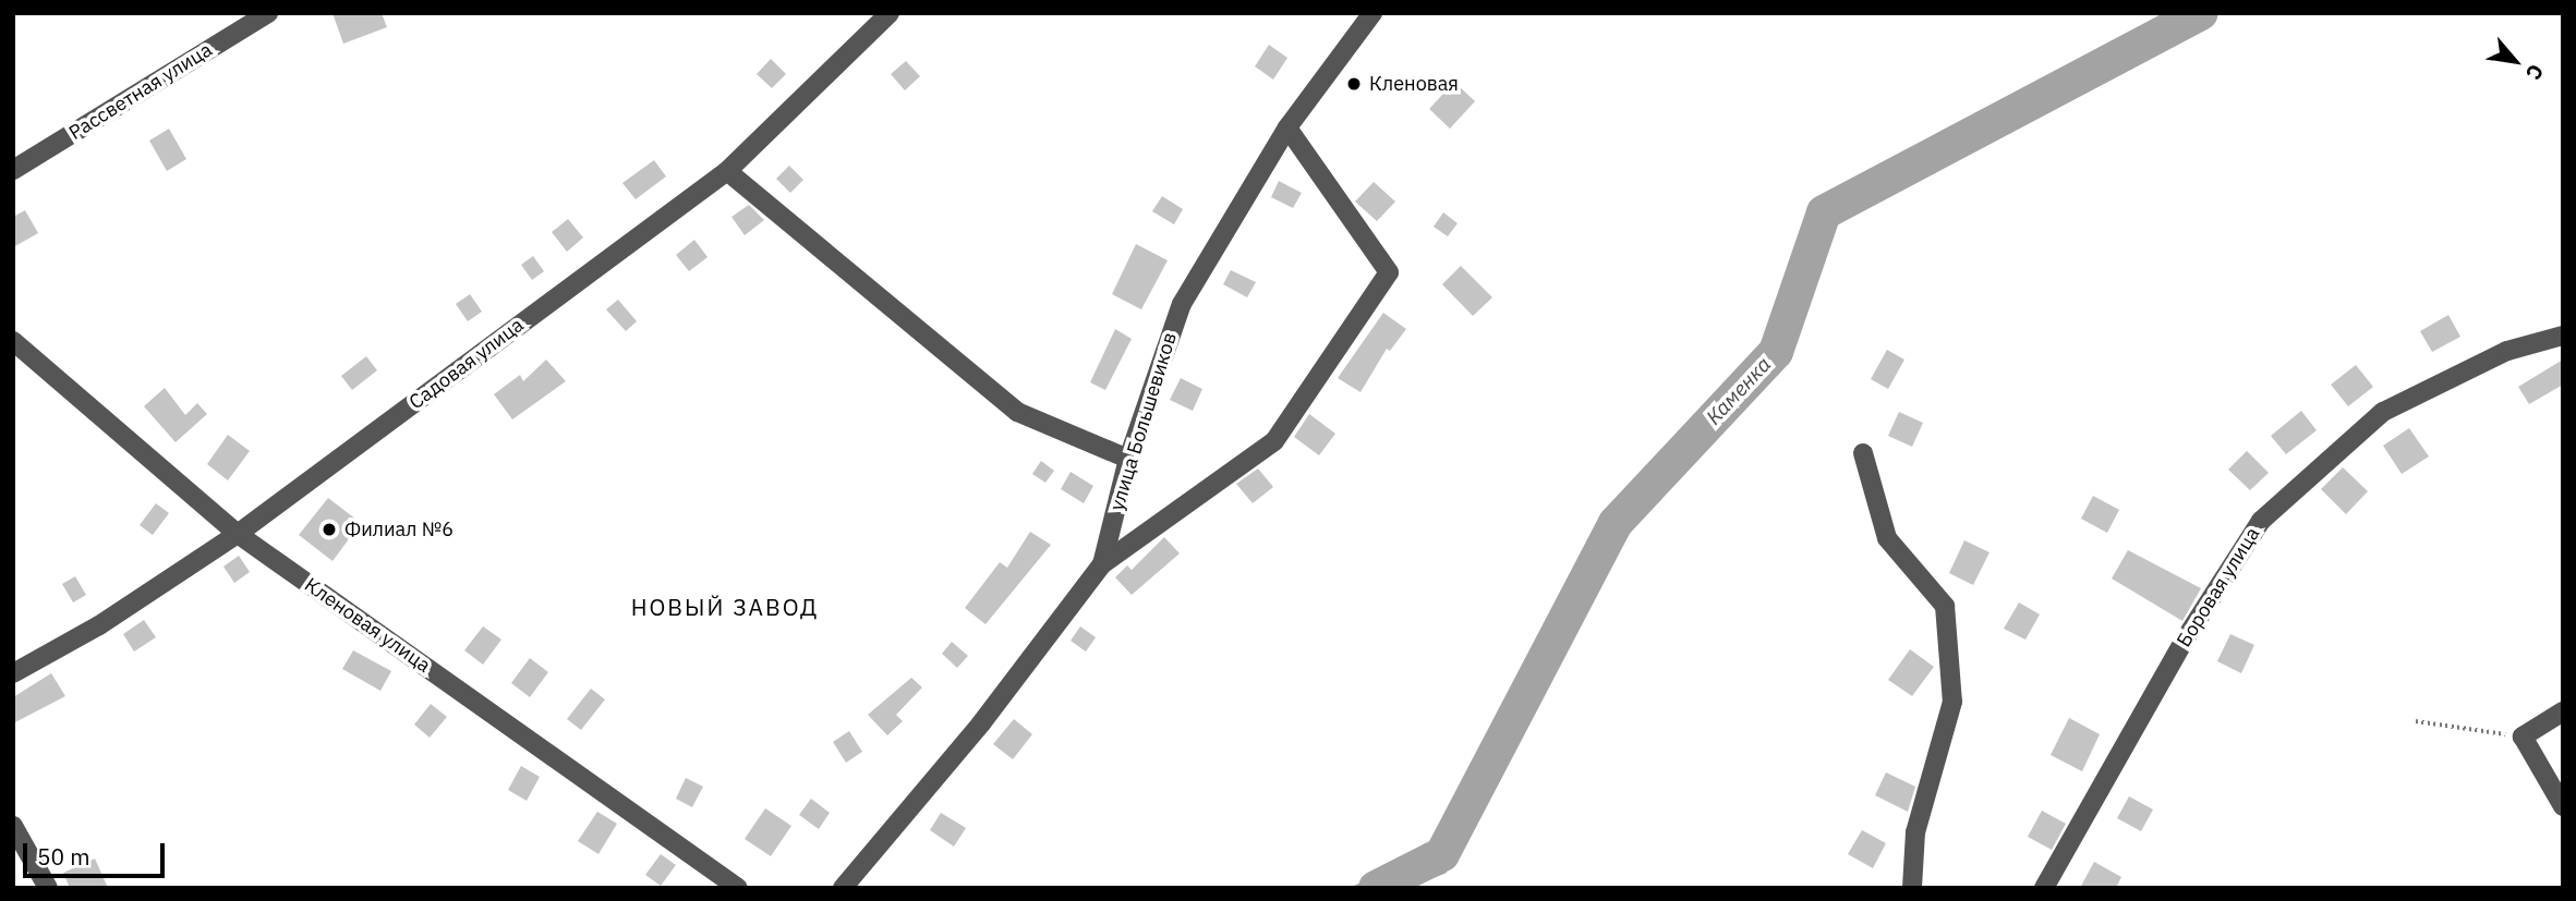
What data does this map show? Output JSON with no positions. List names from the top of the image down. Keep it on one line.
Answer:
{"streets":{"street":["Рассветная улица","Садовая улица","улица Большевиков","Боровая улица","Кленовая улица"]},"crossings":[["Садовая улица","Кленовая улица"]],"districts":["НОВЫЙ ЗАВОД"],"water":["Каменка"],"places":["Кленовая","Филиал №6"],"scale_bar":"50 m","north":"bottom right"}
